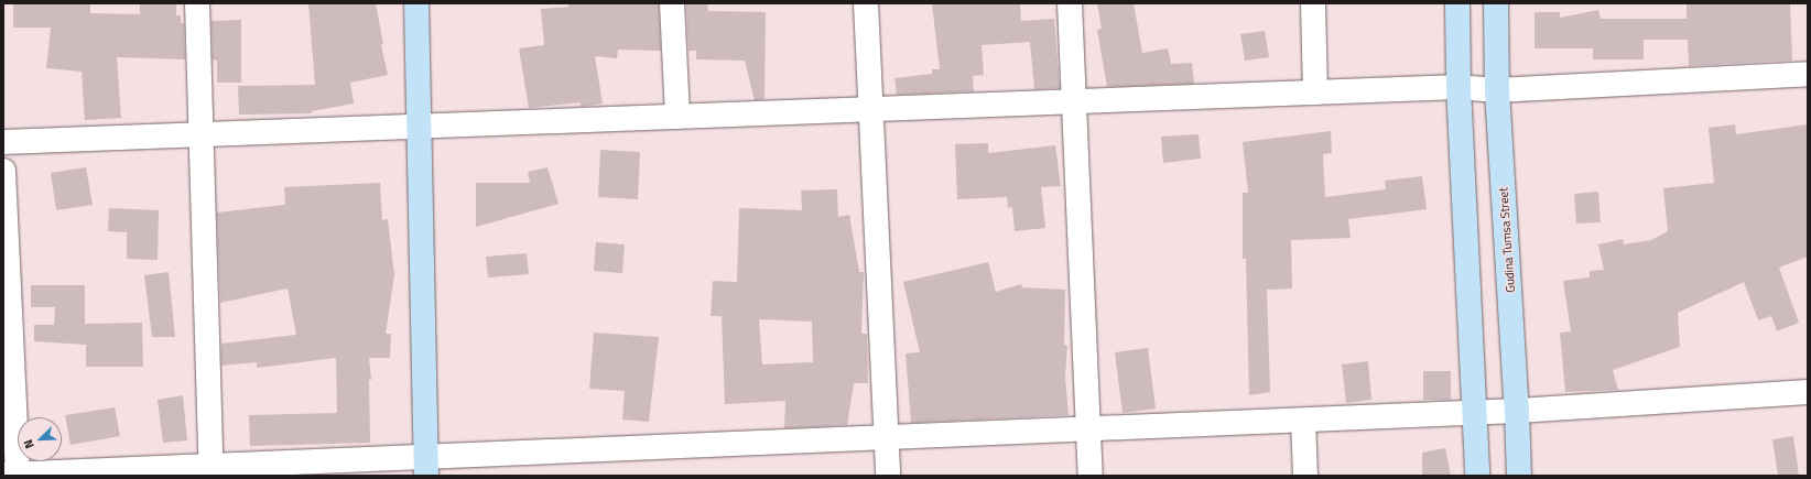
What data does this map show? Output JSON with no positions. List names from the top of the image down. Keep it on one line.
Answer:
{"streets":{"street":["Gudina Tumsa Street"]},"north":"bottom left"}
